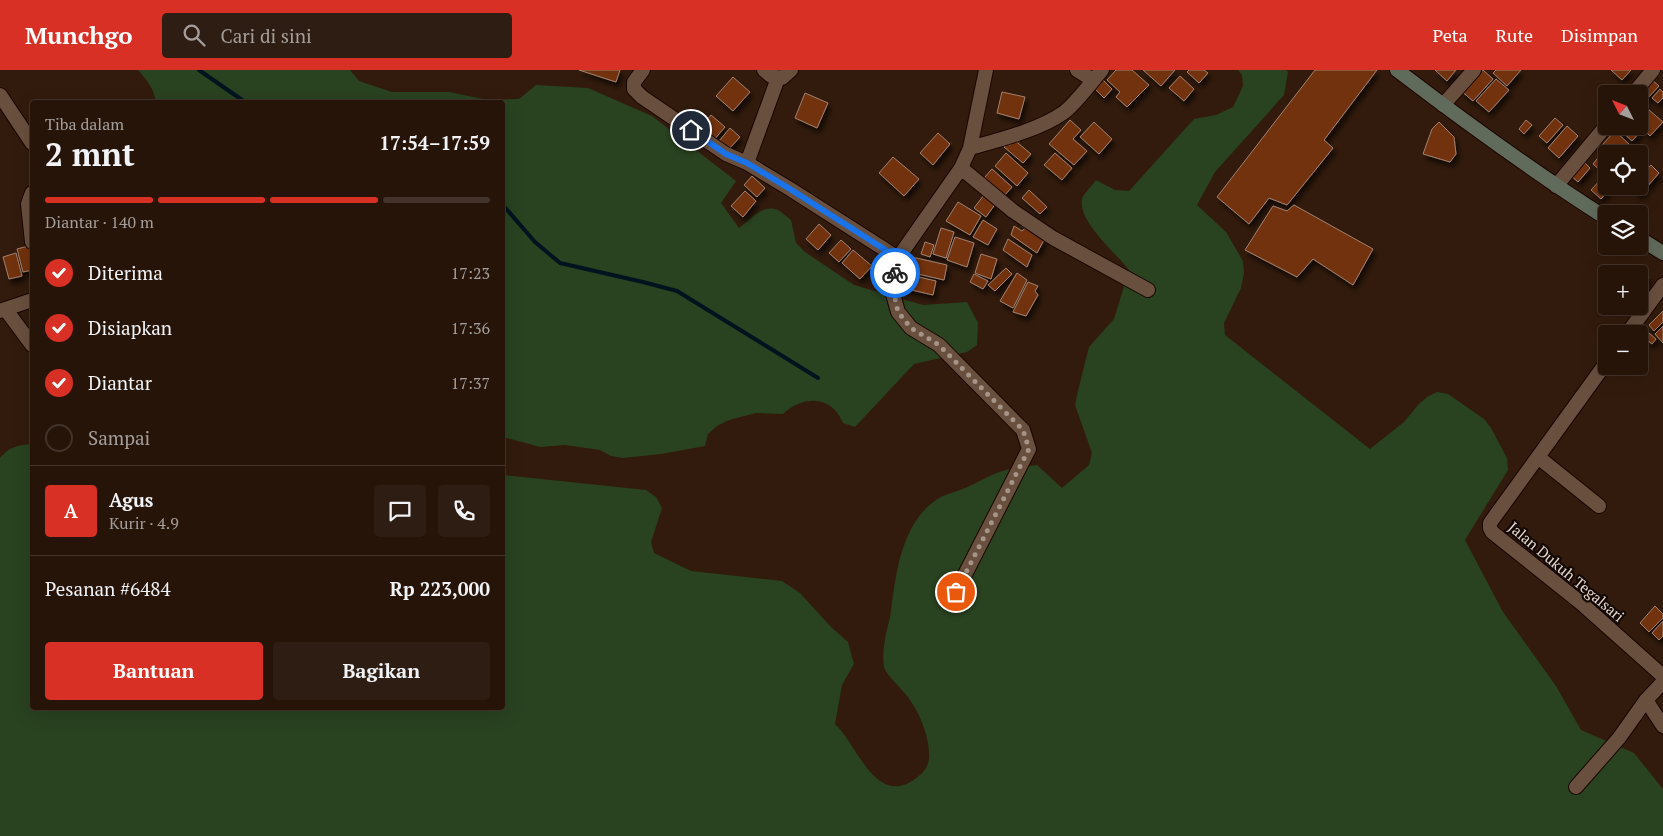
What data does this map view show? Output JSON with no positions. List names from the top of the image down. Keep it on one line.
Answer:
{"streets":{"street":["Jalan Dukuh Tegalsari"]},"north":"top left","page":{"header":"Munchgo","search":"Cari di sini","nav":["Peta","Rute","Disimpan"],"map_buttons":["+","−"],"heading":["2 mnt","Tiba dalam","17:54–17:59"],"panel":["Agus","Kurir · 4.9","Pesanan #6484","Rp 223,000"],"bar":"Diantar · 140 m","list":[["Diterima","17:23"],["Disiapkan","17:36"],["Diantar","17:37"],"Sampai"],"round":"A","buttons":["Bantuan","Bagikan"]}}
